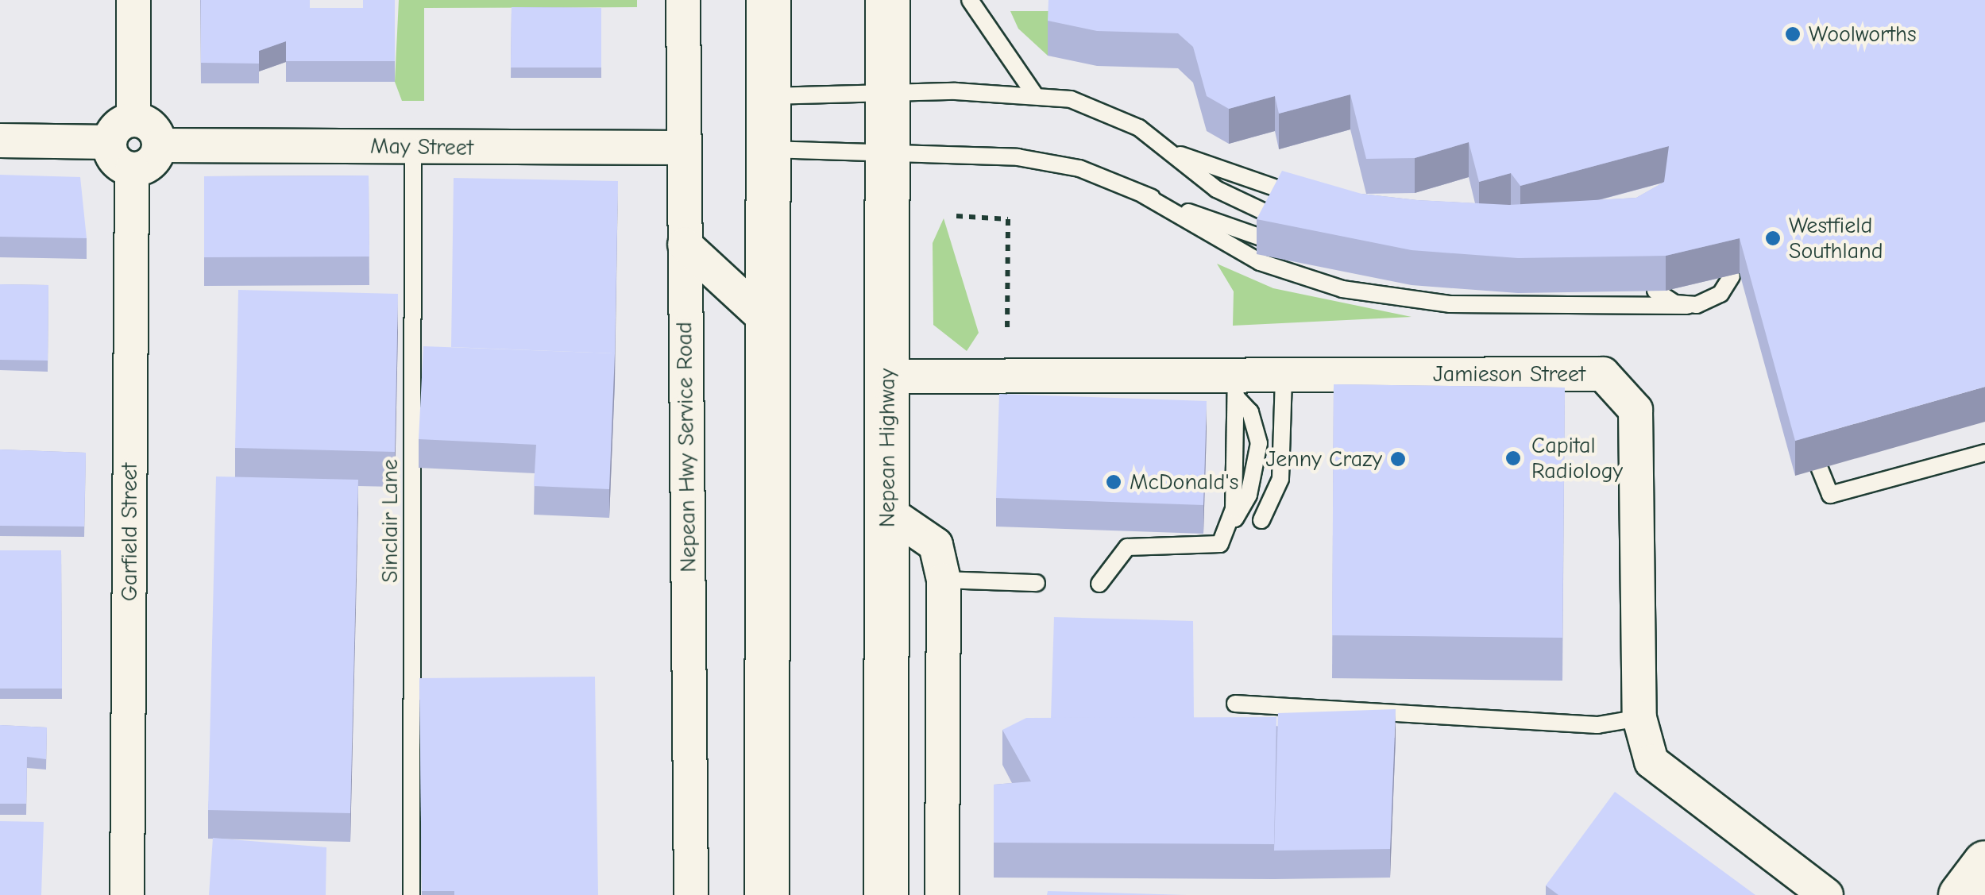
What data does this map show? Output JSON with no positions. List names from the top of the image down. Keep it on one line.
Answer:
{"streets":{"main road":["Nepean Highway"],"street":["May Street","Jamieson Street","Nepean Hwy Service Road","Garfield Street"],"lane":["Sinclair Lane"]},"crossings":[["May Street","Nepean Hwy Service Road"],["May Street","Sinclair Lane"],["May Street","Garfield Street"],["Jamieson Street","Nepean Highway"]],"places":["Woolworths","Westfield Southland","Capital Radiology","Jenny Crazy","McDonald's"]}
